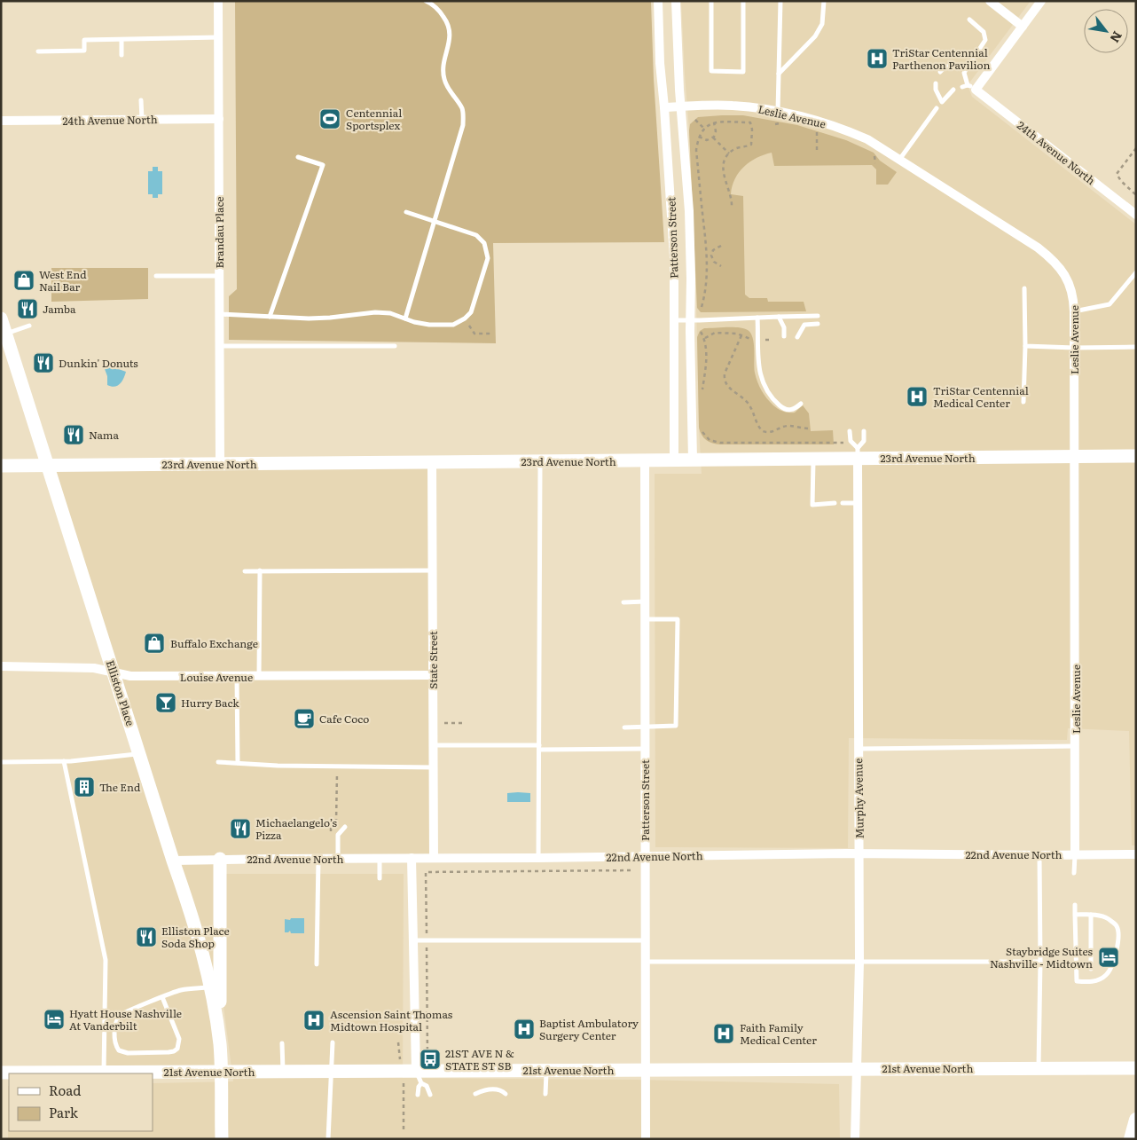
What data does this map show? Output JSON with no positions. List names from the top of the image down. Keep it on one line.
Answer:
{"streets":{"main road":["23rd Avenue North","Elliston Place","21st Avenue North"],"street":["Leslie Avenue","24th Avenue North","Brandau Place","Patterson Street","State Street","Louise Avenue","Murphy Avenue","22nd Avenue North"]},"crossings":[["Leslie Avenue","Patterson Street"],["Leslie Avenue","23rd Avenue North"],["Leslie Avenue","22nd Avenue North"],["24th Avenue North","Brandau Place"],["Brandau Place","23rd Avenue North"],["Patterson Street","23rd Avenue North"],["Patterson Street","22nd Avenue North"],["Patterson Street","21st Avenue North"],["23rd Avenue North","State Street"],["23rd Avenue North","Elliston Place"],["23rd Avenue North","Murphy Avenue"],["State Street","Louise Avenue"],["State Street","22nd Avenue North"],["Louise Avenue","Elliston Place"],["Elliston Place","22nd Avenue North"],["Elliston Place","21st Avenue North"],["Murphy Avenue","22nd Avenue North"],["Murphy Avenue","21st Avenue North"]],"places":{"hospital":["TriStar Centennial Parthenon Pavilion","TriStar Centennial Medical Center","Ascension Saint Thomas Midtown Hospital","Baptist Ambulatory Surgery Center","Faith Family Medical Center"],"sports":["Centennial Sportsplex"],"shop":["West End Nail Bar","Buffalo Exchange"],"restaurant":["Jamba","Dunkin' Donuts","Nama","Michaelangelo’s Pizza","Elliston Place Soda Shop"],"bar":["Hurry Back"],"cafe":["Cafe Coco"],"building":["The End"],"hotel":["Staybridge Suites Nashville - Midtown","Hyatt House Nashville At Vanderbilt"],"bus stop":["21ST AVE N & STATE ST SB"]},"legend":["Road","Park"],"north":"bottom right"}
